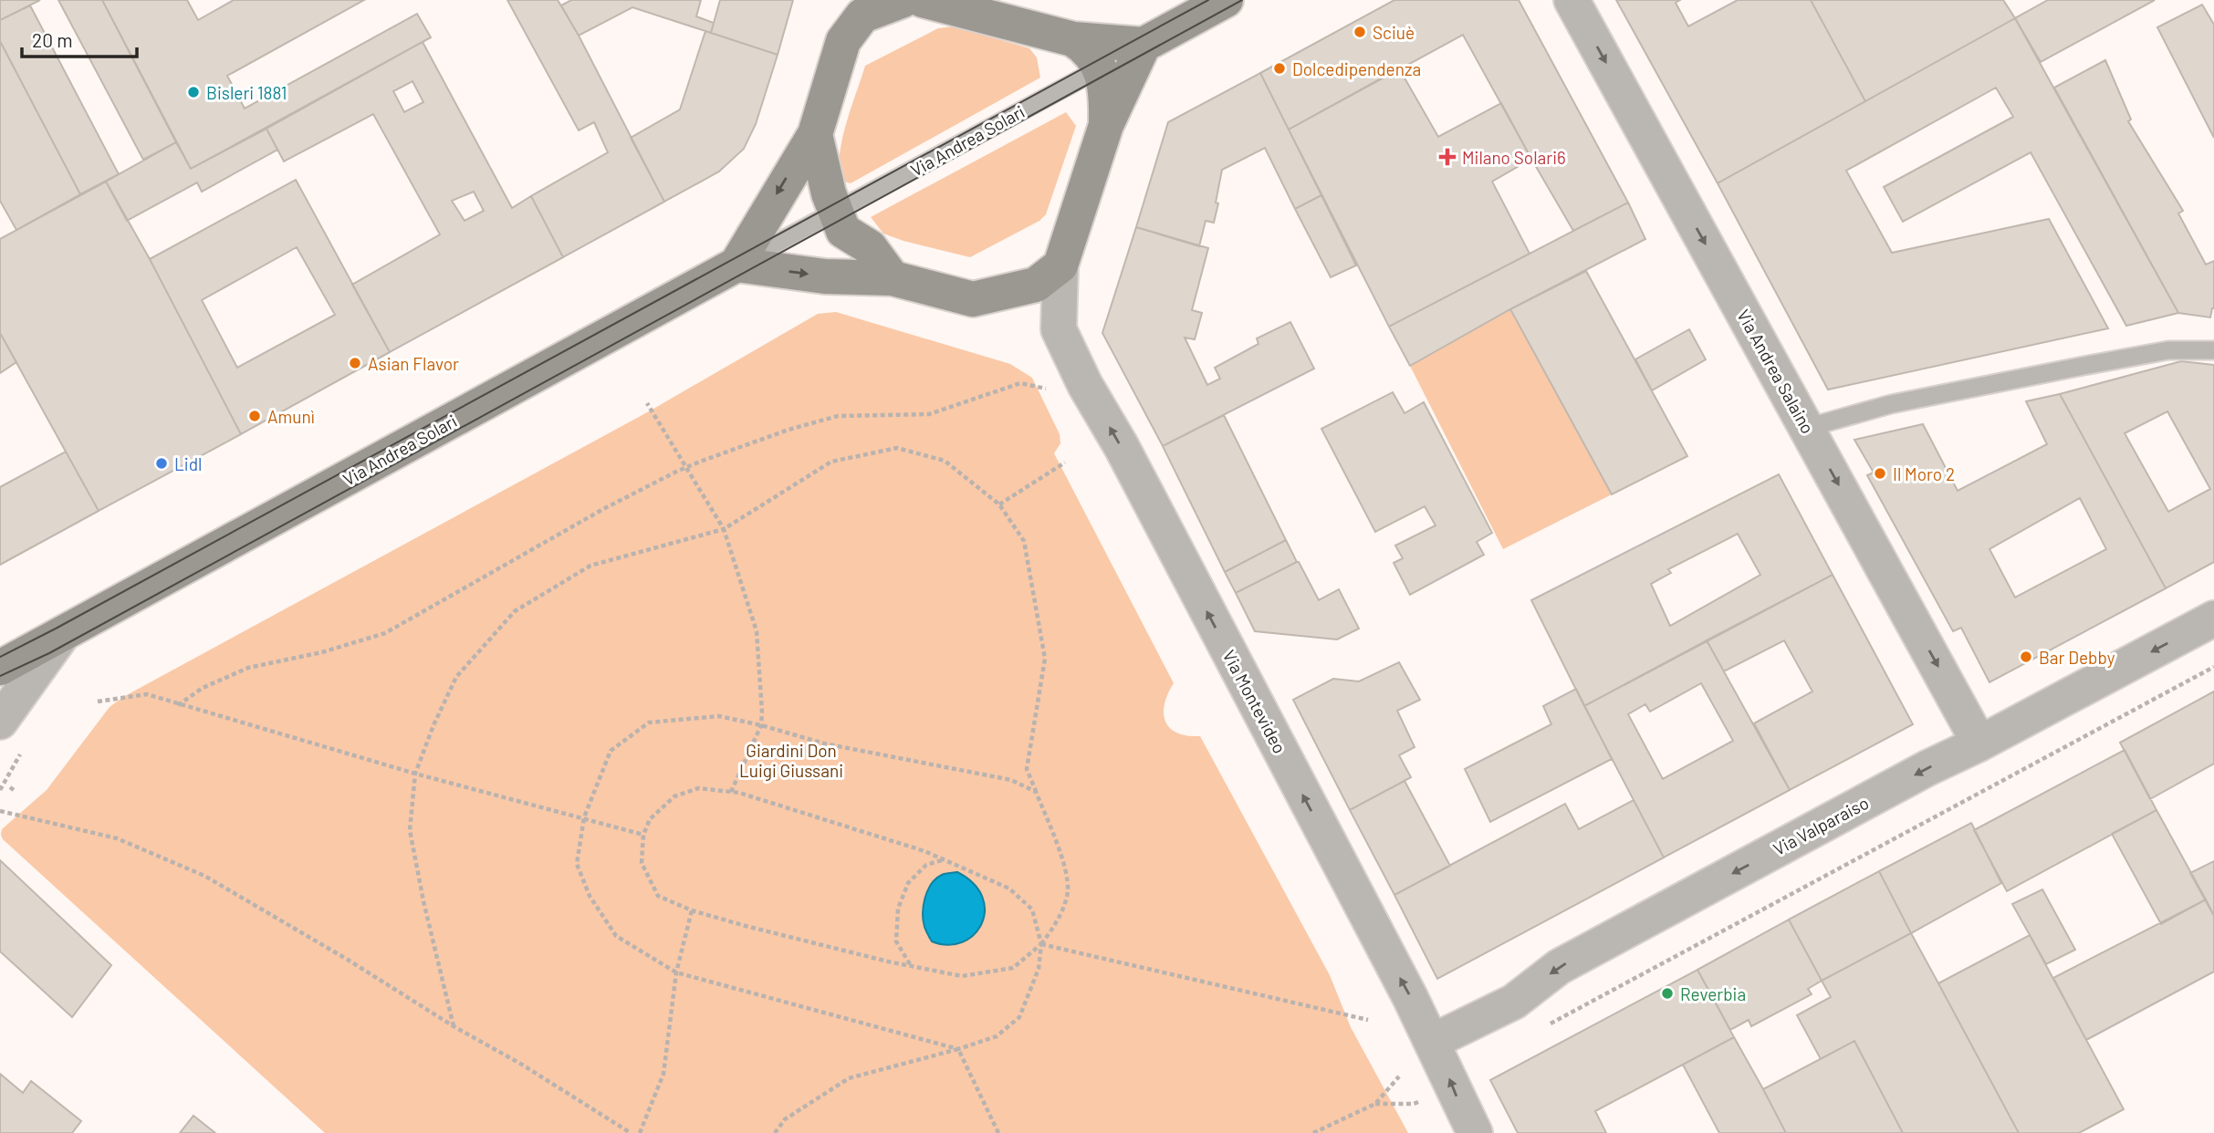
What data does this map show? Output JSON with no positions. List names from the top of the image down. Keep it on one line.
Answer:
{"streets":{"street":["Via Andrea Solari","Via Andrea Salaino","Via Montevideo","Via Valparaiso"]},"crossings":[["Via Andrea Salaino","Via Valparaiso"],["Via Montevideo","Via Valparaiso"]],"one_way":["Via Andrea Salaino","Via Montevideo","Via Valparaiso"],"parks":["Giardini Don Luigi Giussani"],"places":{"other":["Sciuè","Dolcedipendenza","Bisleri 1881","Asian Flavor","Amunì","Lidl","Il Moro 2","Bar Debby","Reverbia"],"health":["Milano Solari6"]},"scale_bar":"20 m"}
